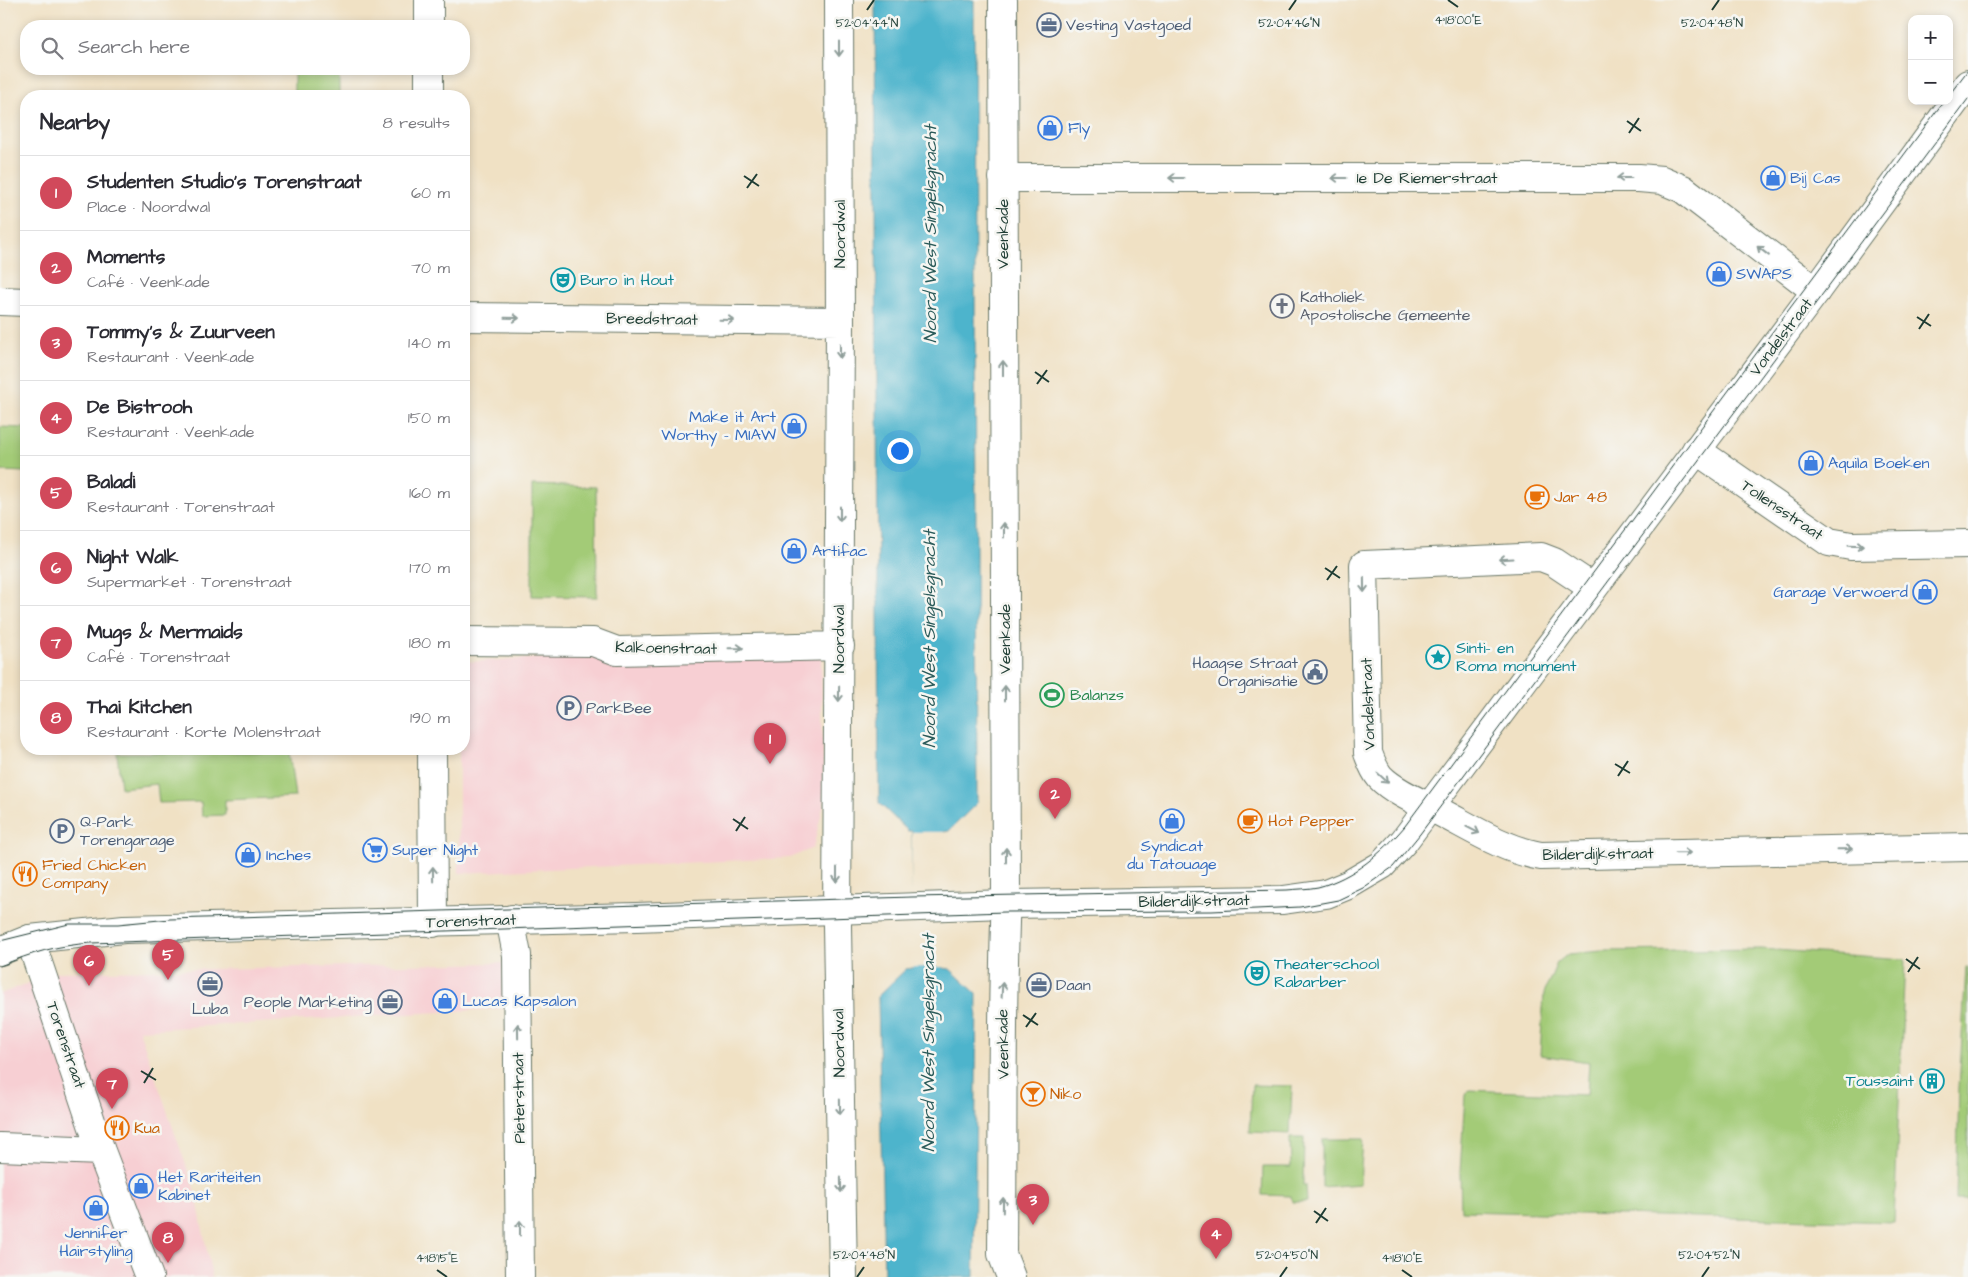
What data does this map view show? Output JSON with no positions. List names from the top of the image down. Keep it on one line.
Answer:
{"streets":{"street":["1e De Riemerstraat","Noordwal","Veenkade","Breedstraat","Vondelstraat","Tollensstraat","Kalkoenstraat","Bilderdijkstraat","Torenstraat","Pieterstraat"]},"crossings":[["1e De Riemerstraat","Veenkade"],["1e De Riemerstraat","Vondelstraat"],["Noordwal","Breedstraat"],["Noordwal","Kalkoenstraat"],["Noordwal","Torenstraat"],["Veenkade","Bilderdijkstraat"],["Vondelstraat","Tollensstraat"],["Vondelstraat","Bilderdijkstraat"],["Bilderdijkstraat","Torenstraat"],["Torenstraat","Pieterstraat"]],"one_way":["1e De Riemerstraat","Noordwal","Veenkade","Breedstraat","Tollensstraat","Kalkoenstraat","Bilderdijkstraat","Pieterstraat"],"water":["Noord West Singelsgracht"],"places":{"office":["Vesting Vastgoed","Luba","Daan","People Marketing"],"shop":["Fly","Bij Cas","SWAPS","Make it Art Worthy - MIAW","Aquila Boeken","Artifac","Garage Verwoerd","Syndicat du Tatouage","Inches","Lucas Kapsalon","Het Rariteiten Kabinet","Jennifer Hairstyling"],"theatre":["Buro in Hout","Theaterschool Rabarber"],"church":["Katholiek Apostolische Gemeente"],"cafe":["Jar 48","Hot Pepper"],"place":["Sinti- en Roma monument"],"public building":["Haagse Straat Organisatie"],"sports":["Balanzs"],"parking":["ParkBee","Q-Park Torengarage"],"supermarket":["Super Night"],"restaurant":["Fried Chicken Company","Kua"],"building":["Toussaint"],"bar":["Niko"]},"page":{"map_buttons":["+","−"],"search":"Search here","heading":["Nearby","8 results"],"list":[{"mark":"1","name":"Studenten Studio's Torenstraat","note":"Place · Noordwal","value":"60 m"},{"mark":"2","name":"Moments","note":"Café · Veenkade","value":"70 m"},{"mark":"3","name":"Tommy's & Zuurveen","note":"Restaurant · Veenkade","value":"140 m"},{"mark":"4","name":"De Bistrooh","note":"Restaurant · Veenkade","value":"150 m"},{"mark":"5","name":"Baladi","note":"Restaurant · Torenstraat","value":"160 m"},{"mark":"6","name":"Night Walk","note":"Supermarket · Torenstraat","value":"170 m"},{"mark":"7","name":"Mugs & Mermaids","note":"Café · Torenstraat","value":"180 m"},{"mark":"8","name":"Thai Kitchen","note":"Restaurant · Korte Molenstraat","value":"190 m"}],"pins":["1","2","5","6","7","3","4","8"]},"coordinates":["4°18'00\"E","52°04'44\"N","52°04'46\"N","52°04'48\"N","52°04'50\"N","52°04'52\"N","4°18'15\"E","4°18'10\"E"]}
